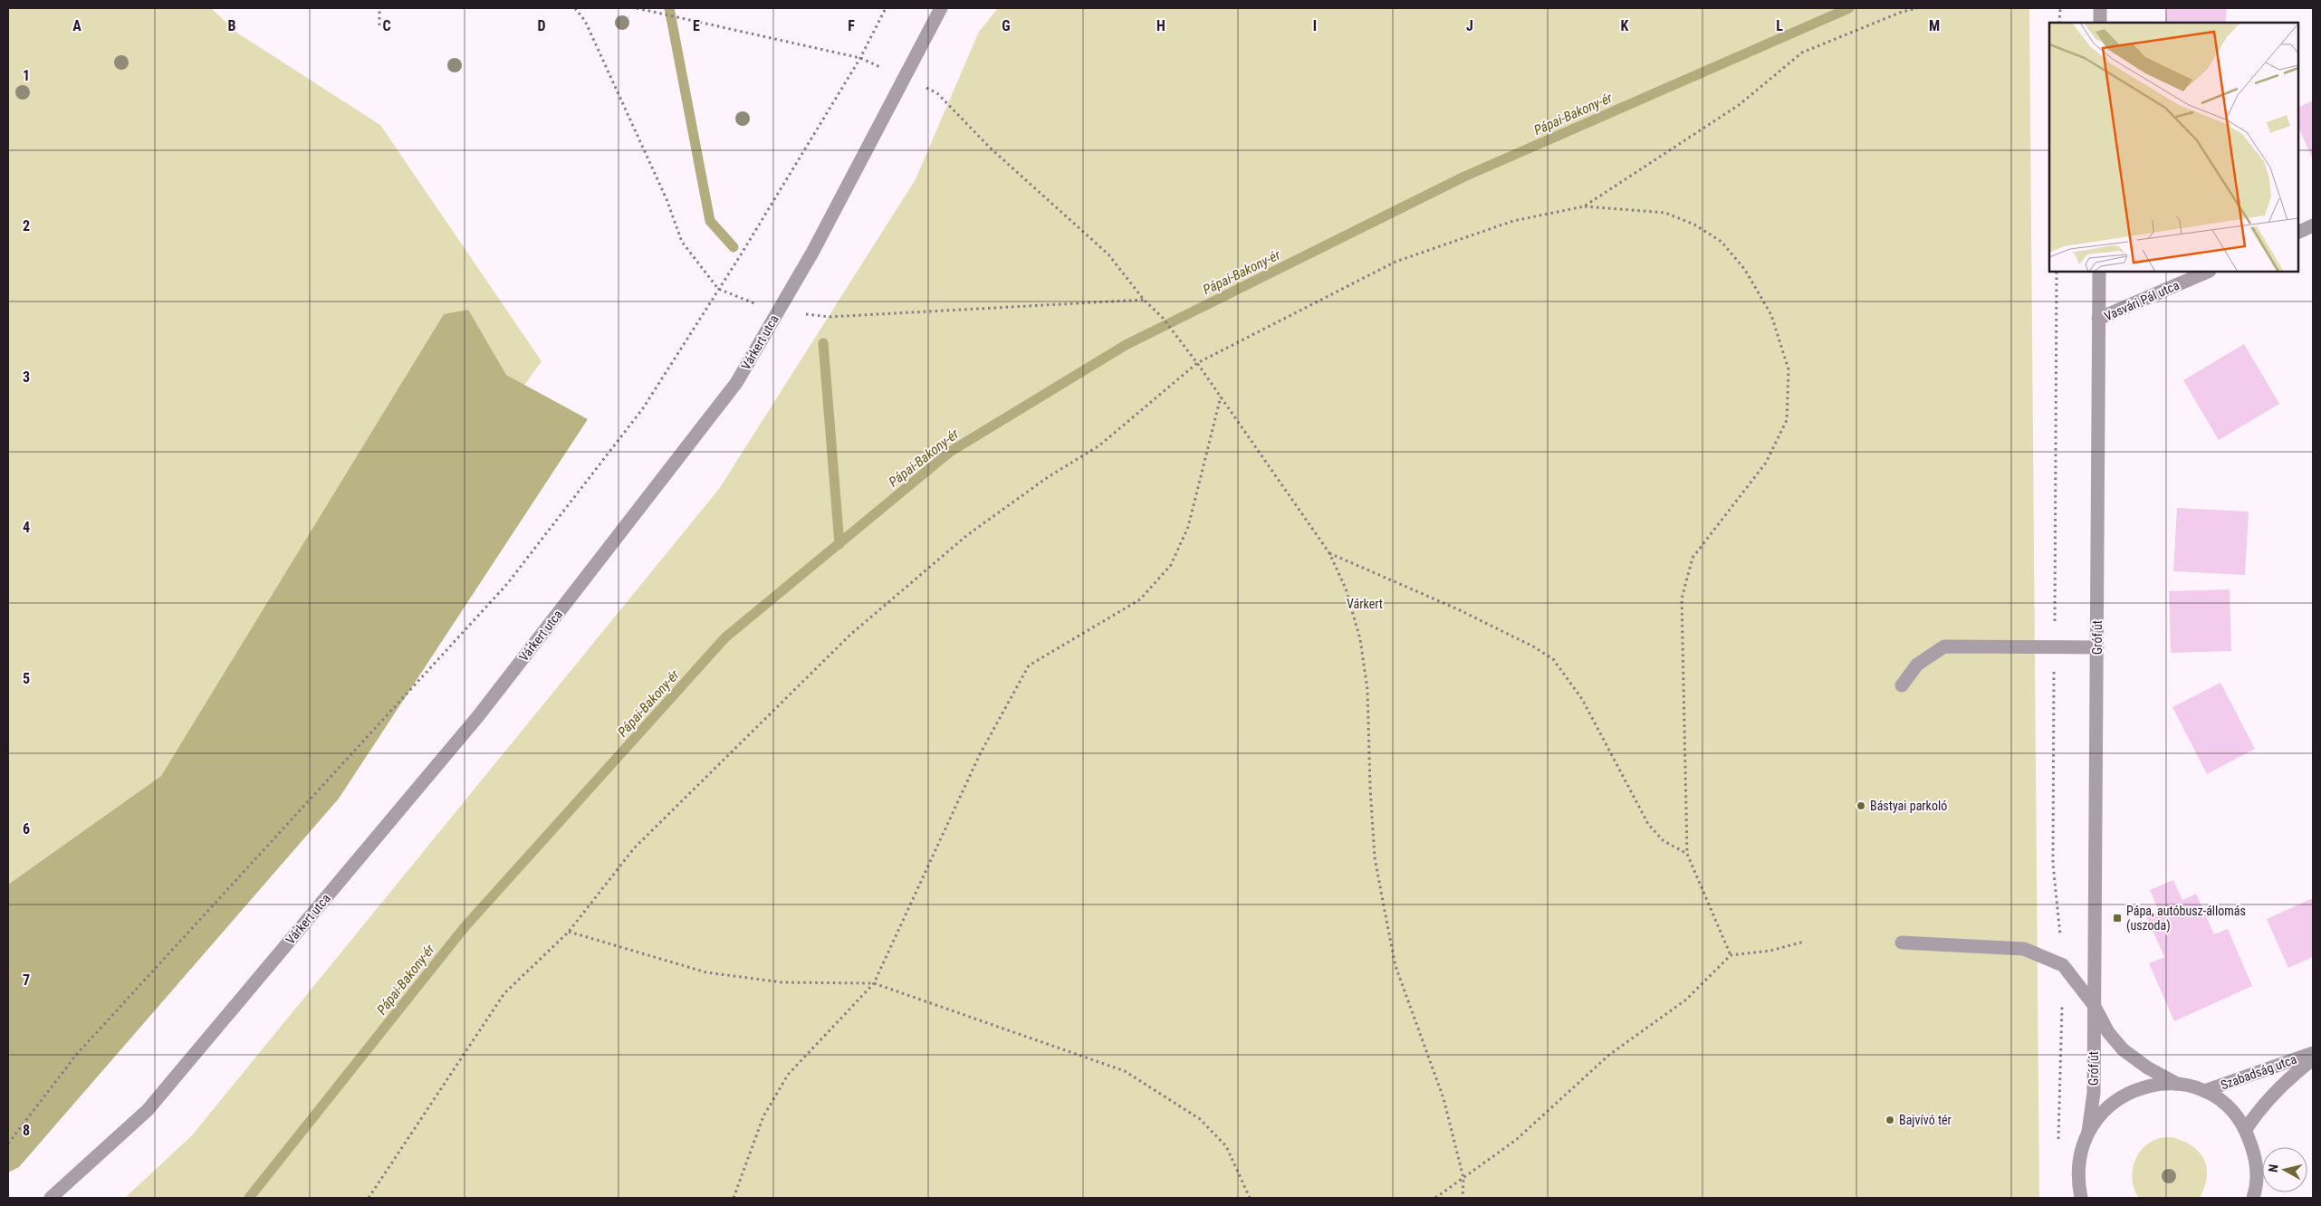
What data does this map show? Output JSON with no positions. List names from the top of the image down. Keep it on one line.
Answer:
{"streets":{"street":["Vasvári Pál utca","Várkert utca","Gróf út","Szabadság utca"]},"crossings":[["Vasvári Pál utca","Gróf út"],["Gróf út","Szabadság utca"]],"water":["Pápai-Bakony-ér"],"parks":["Várkert"],"places":{"other":["Bástyai parkoló","Bajvívó tér"],"transit":["Pápa, autóbusz-állomás (uszoda)"]},"north":"left","grid":{"columns":["A","B","C","D","E","F","G","H","I","J","K","L","M"],"rows":["1","2","3","4","5","6","7","8"]}}
